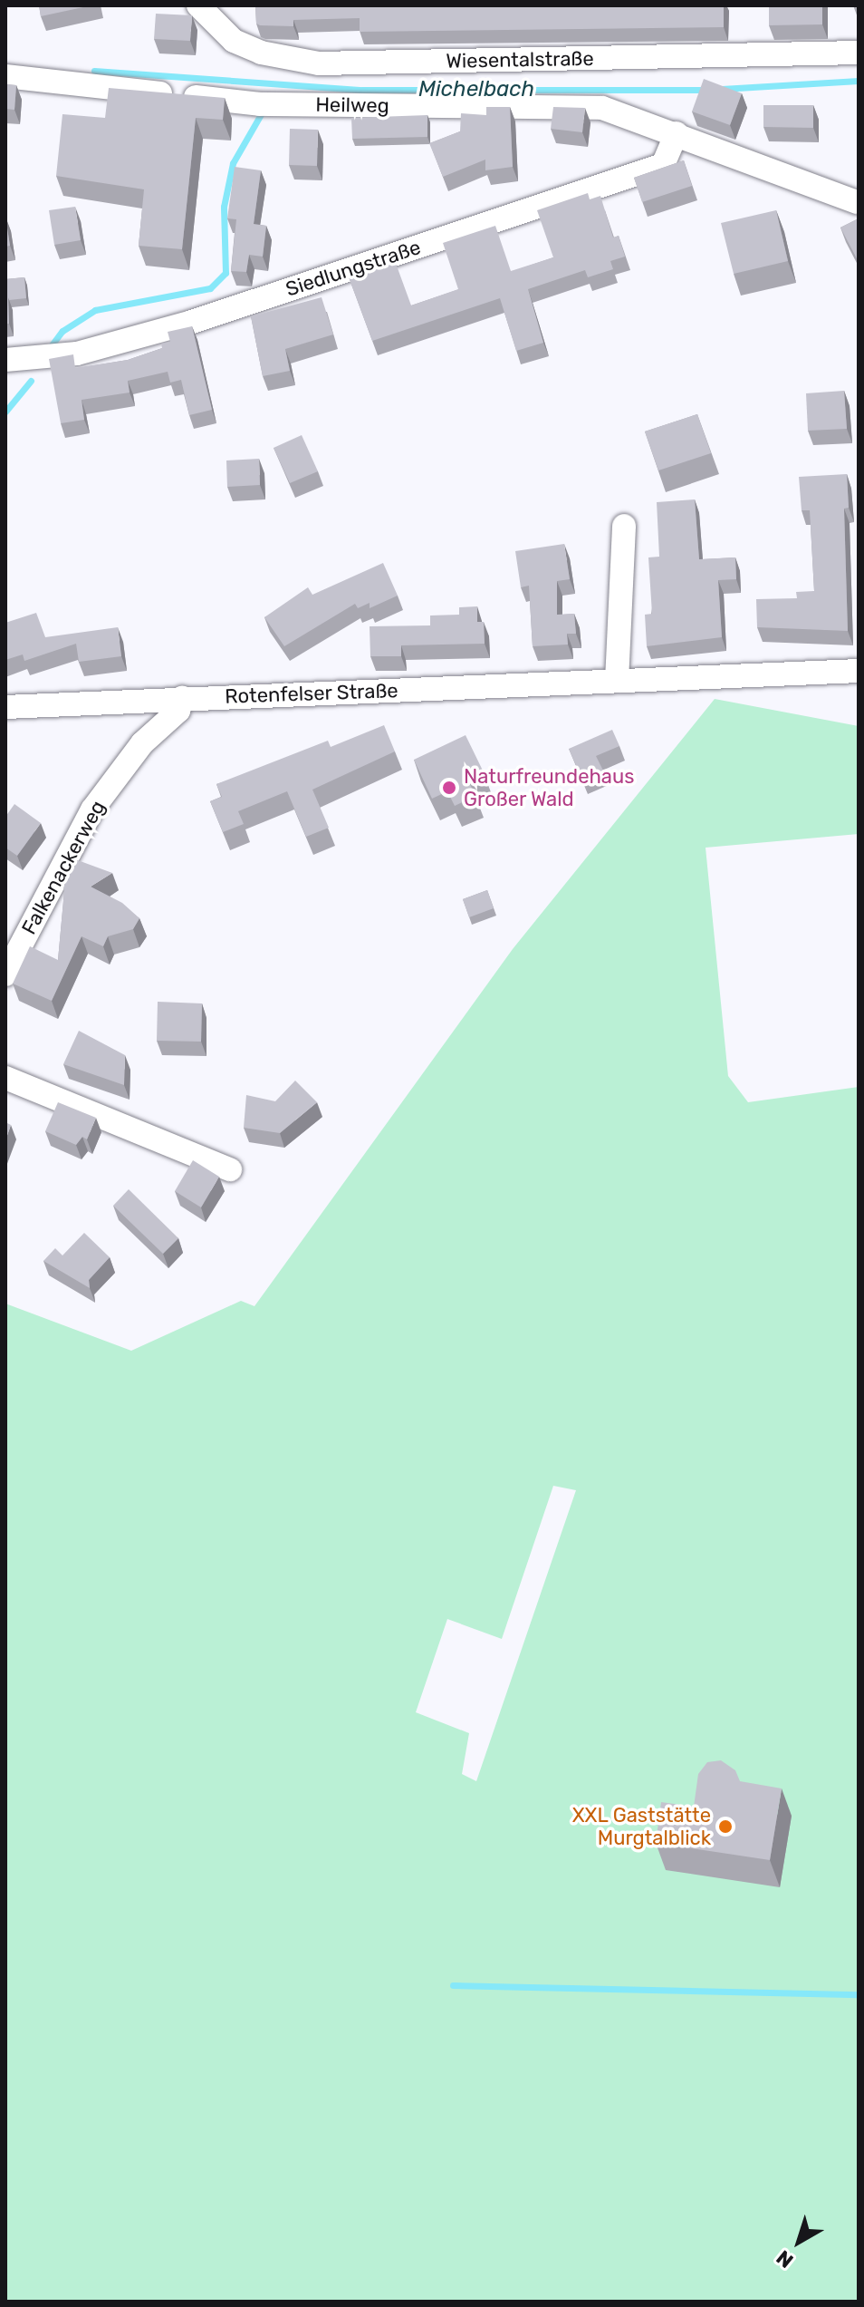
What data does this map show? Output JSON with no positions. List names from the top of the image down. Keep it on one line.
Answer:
{"streets":{"street":["Wiesentalstraße","Heilweg","Siedlungstraße","Rotenfelser Straße","Falkenackerweg"]},"crossings":[["Heilweg","Siedlungstraße"],["Rotenfelser Straße","Falkenackerweg"]],"water":["Michelbach"],"places":["Naturfreundehaus Großer Wald","XXL Gaststätte Murgtalblick"],"north":"bottom left"}
